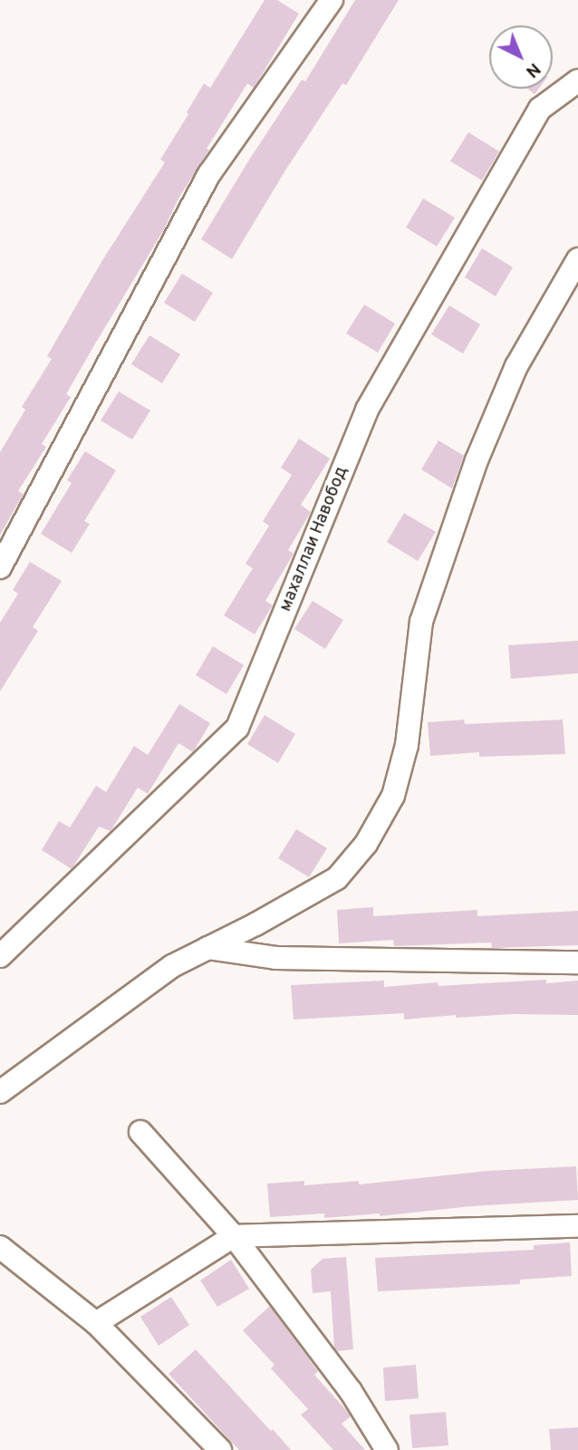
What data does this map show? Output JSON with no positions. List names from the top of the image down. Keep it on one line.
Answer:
{"streets":{"street":["махаллаи Навобод"]},"north":"bottom right"}
